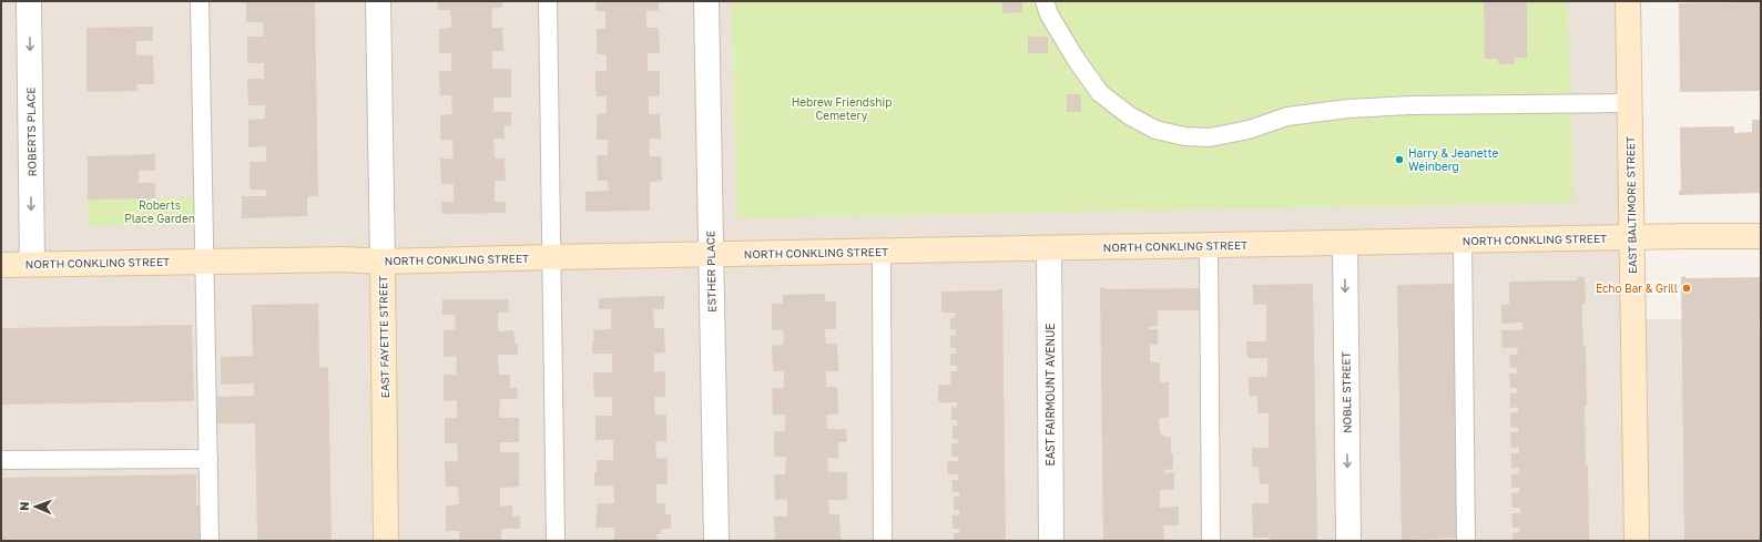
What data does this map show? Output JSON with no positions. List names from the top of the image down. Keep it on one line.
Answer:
{"streets":{"street":["ROBERTS PLACE","EAST BALTIMORE STREET","NORTH CONKLING STREET","ESTHER PLACE","EAST FAYETTE STREET","NOBLE STREET","EAST FAIRMOUNT AVENUE"]},"crossings":[["ROBERTS PLACE","NORTH CONKLING STREET"],["EAST BALTIMORE STREET","NORTH CONKLING STREET"],["NORTH CONKLING STREET","ESTHER PLACE"],["NORTH CONKLING STREET","EAST FAYETTE STREET"],["NORTH CONKLING STREET","NOBLE STREET"],["NORTH CONKLING STREET","EAST FAIRMOUNT AVENUE"]],"one_way":["ROBERTS PLACE","NOBLE STREET"],"parks":["Hebrew Friendship Cemetery","Roberts Place Garden"],"places":["Harry & Jeanette Weinberg","Echo Bar & Grill"],"north":"left"}
